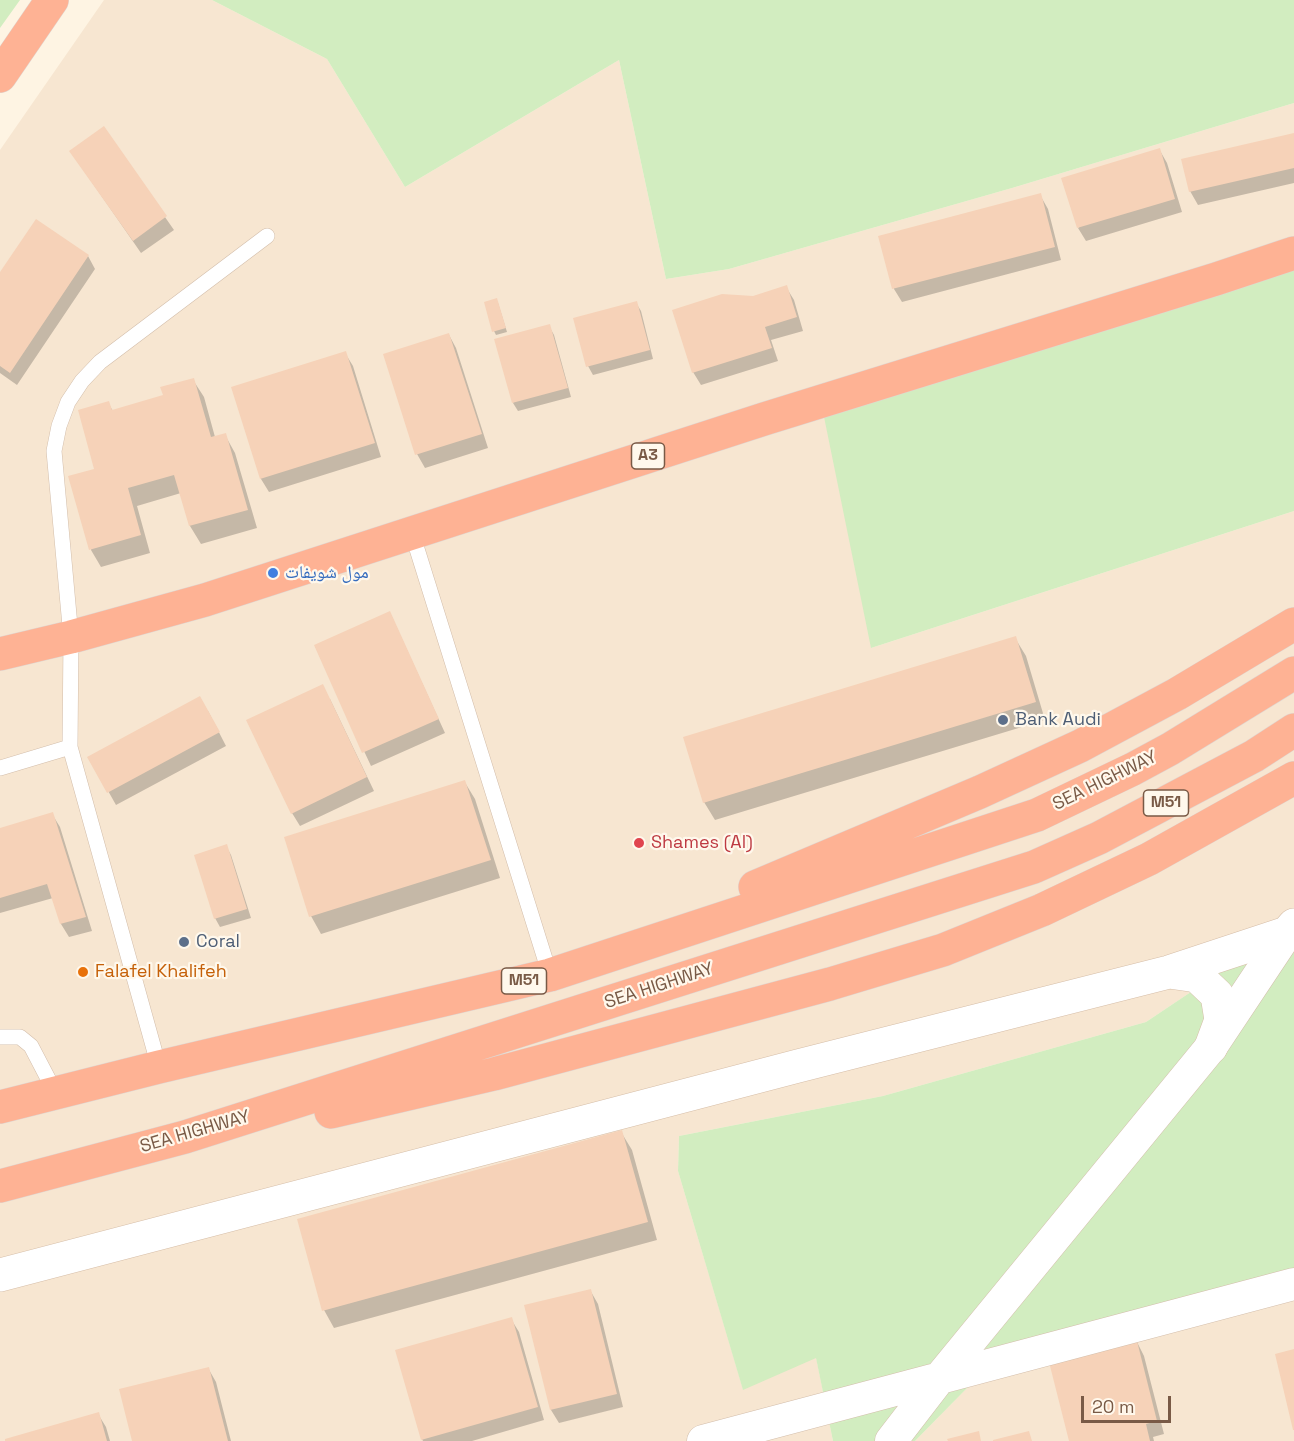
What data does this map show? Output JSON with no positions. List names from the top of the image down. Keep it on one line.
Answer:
{"streets":{"highway":["A3","SEA HIGHWAY","M51"]},"places":["مول شويفات","Bank Audi","Shames (Al)","Coral","Falafel Khalifeh"],"scale_bar":"20 m"}
